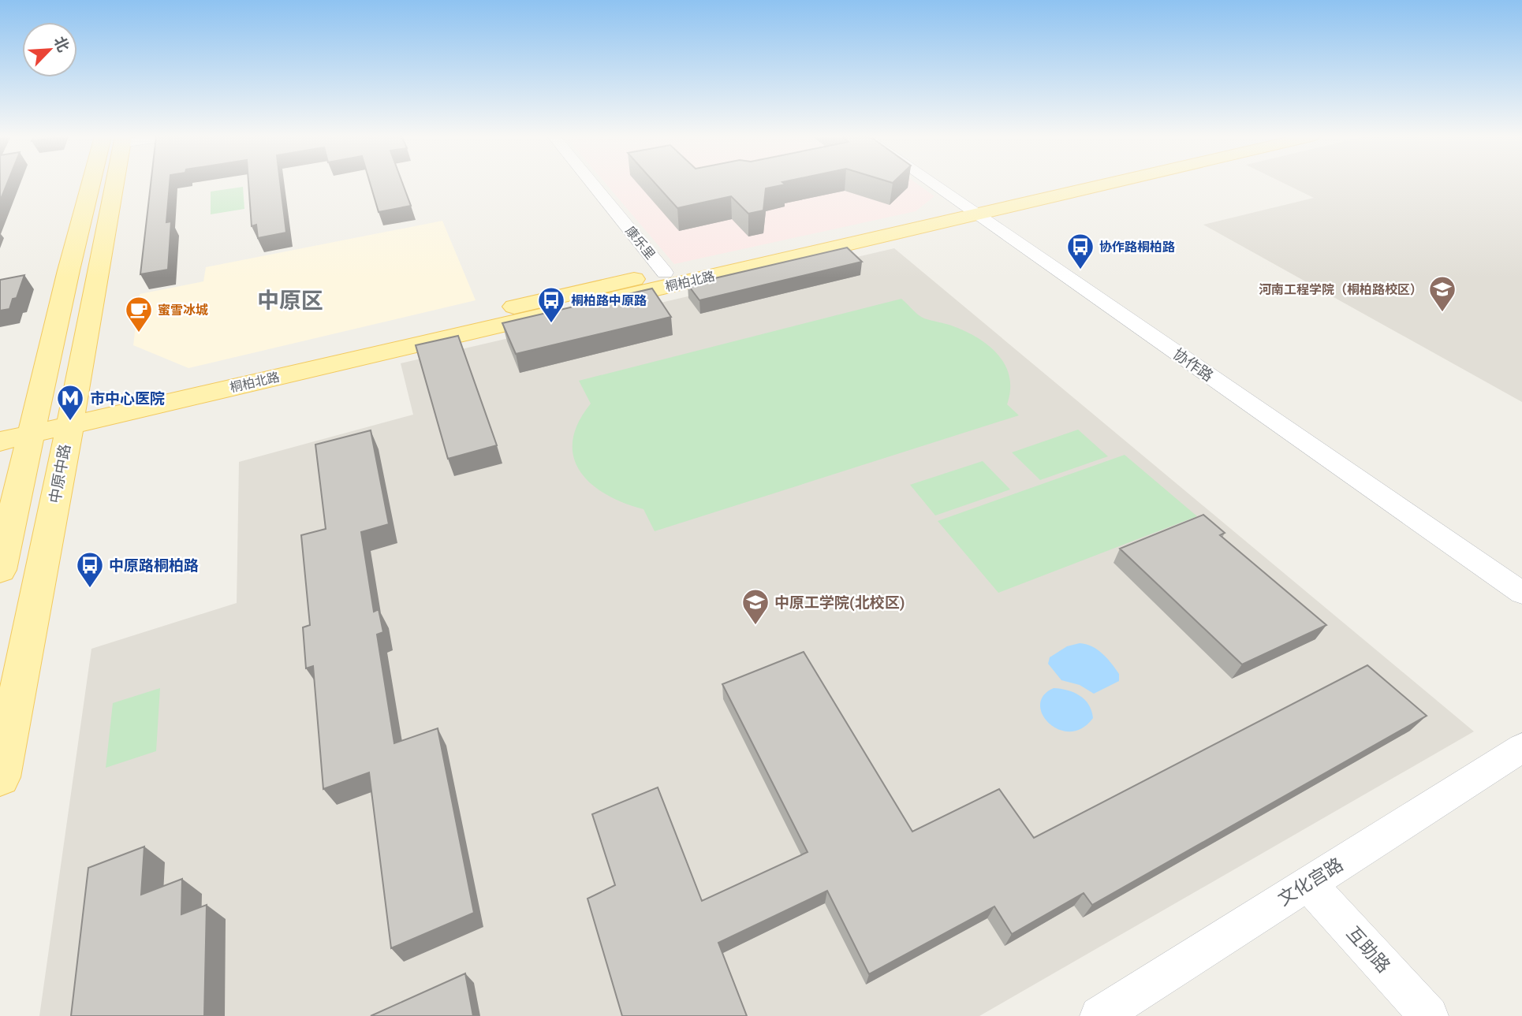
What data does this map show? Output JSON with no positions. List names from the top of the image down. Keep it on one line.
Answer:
{"streets":{"main road":["桐柏北路","中原中路"],"street":["康乐里","协作路","文化宫路","互助路"]},"crossings":[["康乐里","桐柏北路"],["桐柏北路","协作路"],["桐柏北路","中原中路"],["文化宫路","互助路"]],"districts":["中原区"],"places":{"bus stop":["协作路桐柏路","桐柏路中原路","中原路桐柏路"],"school or university":["河南工程学院（桐柏路校区）","中原工学院(北校区)"],"cafe":["蜜雪冰城"],"metro station":["市中心医院"]},"north":"top right"}
